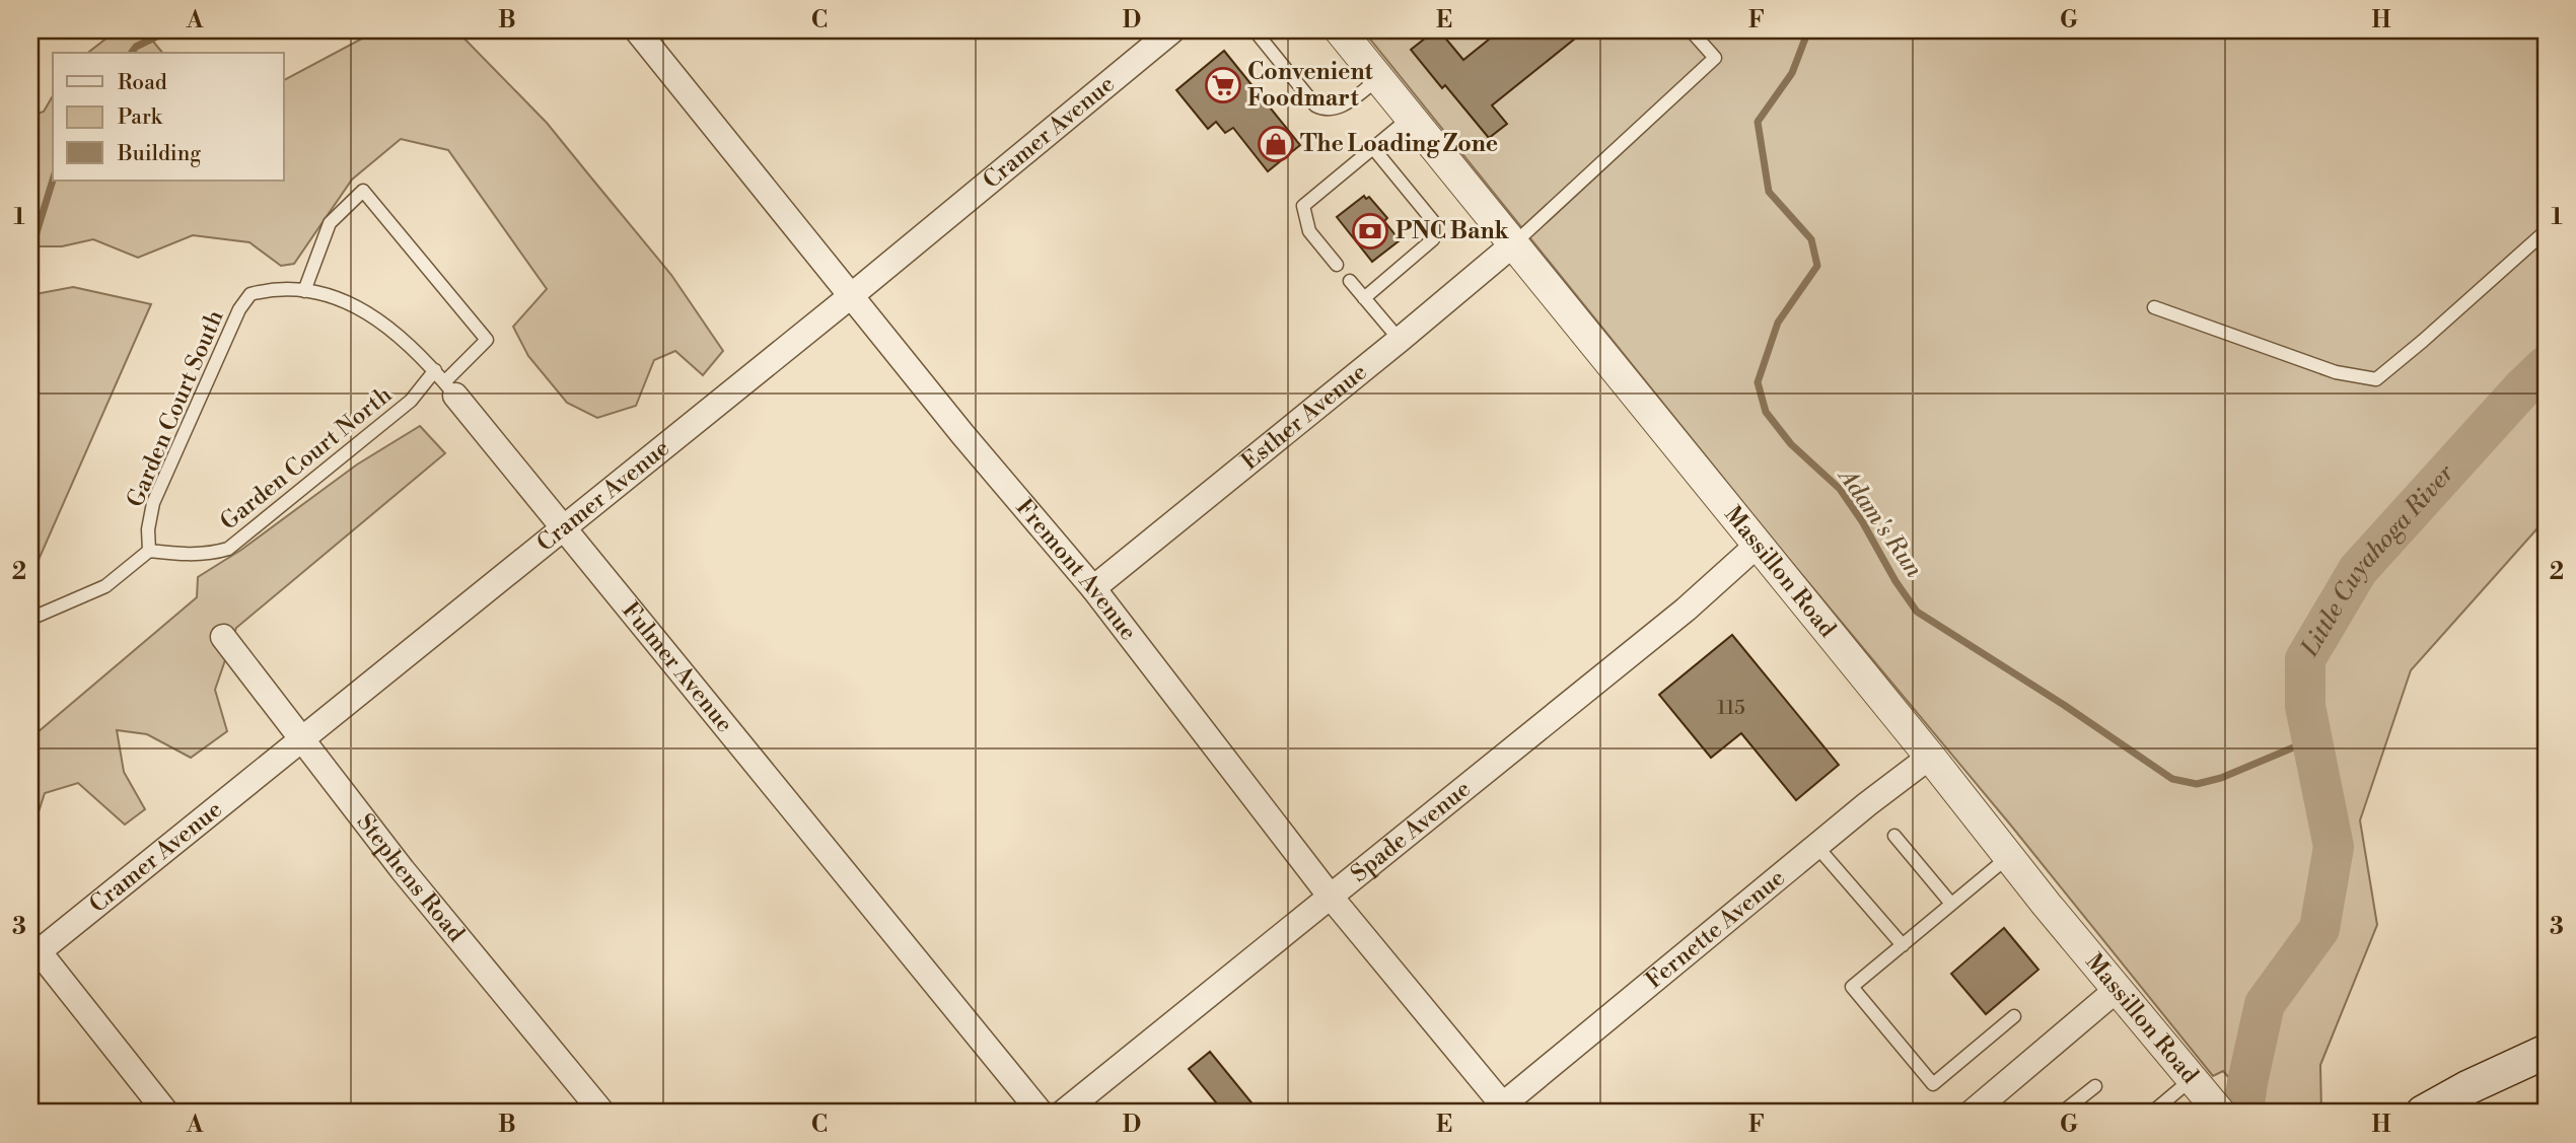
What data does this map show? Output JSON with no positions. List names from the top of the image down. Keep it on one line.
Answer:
{"streets":{"street":["Cramer Avenue","Esther Avenue","Fremont Avenue","Massillon Road","Fulmer Avenue","Spade Avenue","Stephens Road","Fernette Avenue"],"lane":["Garden Court South","Garden Court North"]},"crossings":[["Cramer Avenue","Fremont Avenue"],["Cramer Avenue","Fulmer Avenue"],["Cramer Avenue","Stephens Road"],["Garden Court South","Garden Court North"],["Garden Court South","Fulmer Avenue"],["Esther Avenue","Fremont Avenue"],["Esther Avenue","Massillon Road"],["Garden Court North","Fulmer Avenue"],["Fremont Avenue","Spade Avenue"],["Fremont Avenue","Fernette Avenue"],["Massillon Road","Spade Avenue"],["Massillon Road","Fernette Avenue"]],"water":["Adam's Run","Little Cuyahoga River"],"places":{"supermarket":["Convenient Foodmart"],"shop":["The Loading Zone"],"bank":["PNC Bank"]},"house_numbers":["115"],"legend":["Road","Park","Building"],"grid":{"columns":["A","B","C","D","E","F","G","H"],"rows":["1","2","3"]}}
